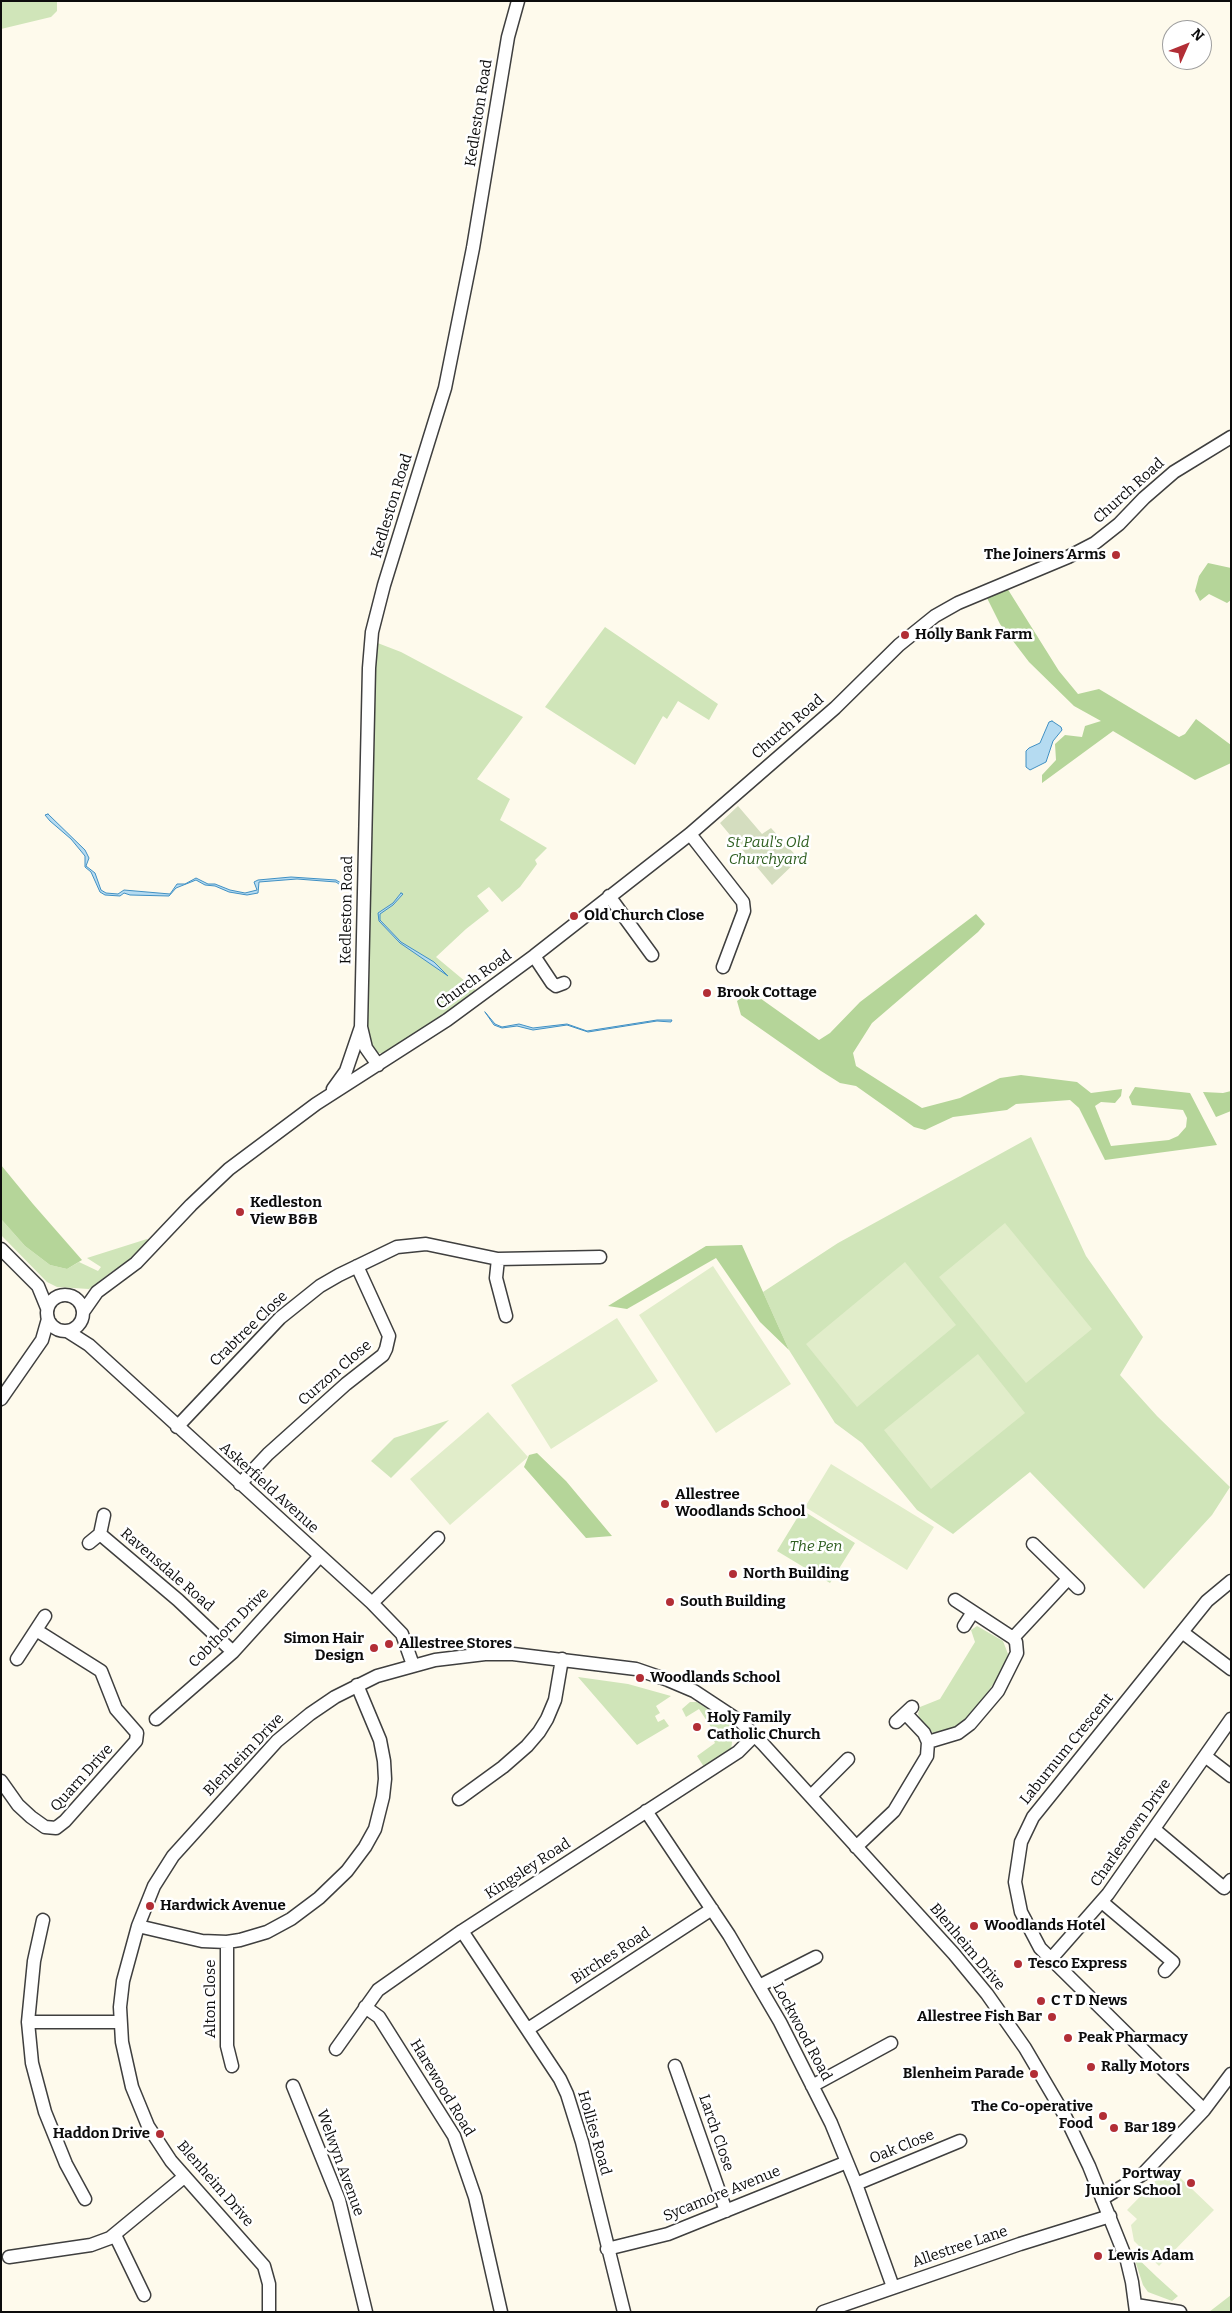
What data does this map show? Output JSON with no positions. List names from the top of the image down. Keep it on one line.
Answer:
{"streets":{"street":["Kedleston Road","Church Road","Crabtree Close","Curzon Close","Askerfield Avenue","Ravensdale Road","Cobthorn Drive","Laburnum Crescent","Blenheim Drive","Quarn Drive","Charlestown Drive","Kingsley Road","Birches Road","Alton Close","Lockwood Road","Harewood Road","Hollies Road","Larch Close","Oak Close","Welwyn Avenue","Sycamore Avenue","Allestree Lane"]},"crossings":[["Kedleston Road","Church Road"],["Kedleston Road","Askerfield Avenue"],["Crabtree Close","Curzon Close"],["Crabtree Close","Askerfield Avenue"],["Curzon Close","Askerfield Avenue"],["Askerfield Avenue","Cobthorn Drive"],["Askerfield Avenue","Blenheim Drive"],["Ravensdale Road","Cobthorn Drive"],["Laburnum Crescent","Charlestown Drive"],["Blenheim Drive","Kingsley Road"],["Blenheim Drive","Allestree Lane"],["Kingsley Road","Lockwood Road"],["Kingsley Road","Harewood Road"],["Kingsley Road","Hollies Road"],["Birches Road","Lockwood Road"],["Birches Road","Hollies Road"],["Lockwood Road","Oak Close"],["Lockwood Road","Sycamore Avenue"],["Lockwood Road","Allestree Lane"],["Hollies Road","Sycamore Avenue"],["Larch Close","Sycamore Avenue"]],"parks":["St Paul's Old Churchyard","The Pen"],"places":["The Joiners Arms","Holly Bank Farm","Old Church Close","Brook Cottage","Kedleston View B&B","Allestree Woodlands School","North Building","South Building","Allestree Stores","Simon Hair Design","Woodlands School","Holy Family Catholic Church","Hardwick Avenue","Woodlands Hotel","Tesco Express","C T D News","Allestree Fish Bar","Peak Pharmacy","Rally Motors","Blenheim Parade","The Co-operative Food","Bar 189","Haddon Drive","Portway Junior School","Lewis Adam"],"north":"top right"}
